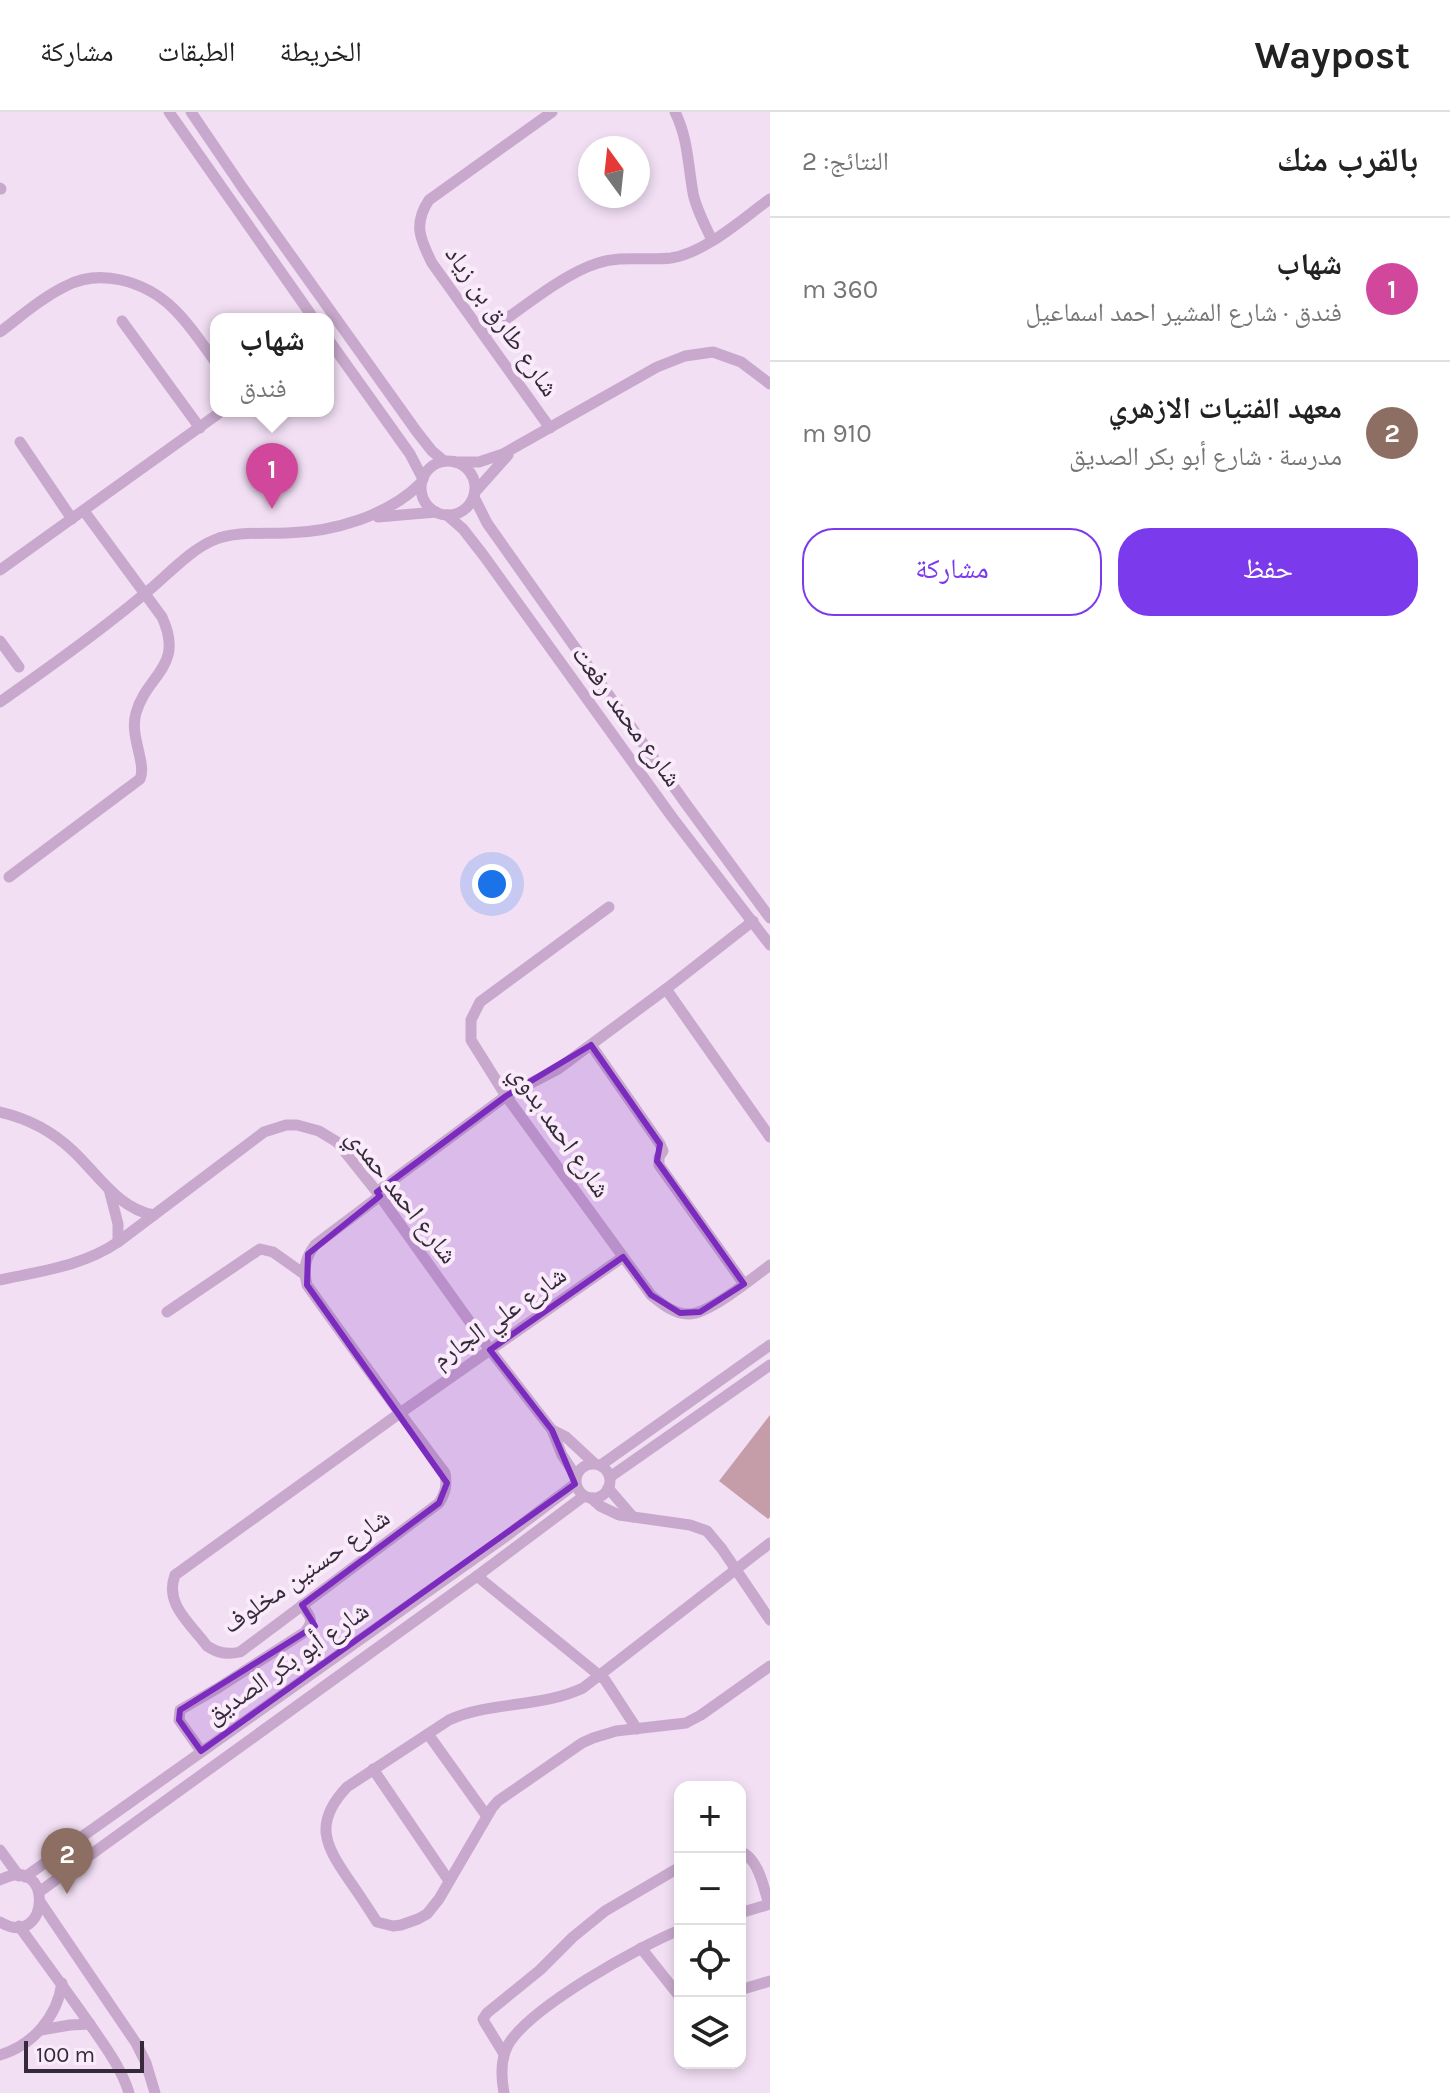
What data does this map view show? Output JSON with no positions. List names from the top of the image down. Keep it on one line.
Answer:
{"streets":{"street":["شارع طارق بن زياد","شارع محمد رفعت","شارع احمد بدوي","شارع احمد حمدي","شارع علي الجارم","شارع حسنين مخلوف","شارع أبو بكر الصديق"]},"crossings":[["شارع احمد بدوي","شارع علي الجارم"],["شارع احمد حمدي","شارع علي الجارم"],["شارع احمد حمدي","شارع أبو بكر الصديق"],["شارع علي الجارم","شارع حسنين مخلوف"]],"scale_bar":"100 m","north":"top","page":{"header":"Waypost","nav":["الخريطة","الطبقات","مشاركة"],"heading":["بالقرب منك","النتائج: 2"],"list":[{"mark":"1","name":"شهاب","note":"فندق · شارع المشير احمد اسماعيل","value":"360 m"},{"mark":"2","name":"معهد الفتيات الازهري","note":"مدرسة · شارع أبو بكر الصديق","value":"910 m"}],"popup":["شهاب","فندق"],"pins":["1","2"],"buttons":["حفظ","مشاركة"],"map_buttons":["+","−"],"scale":"100 m"}}
